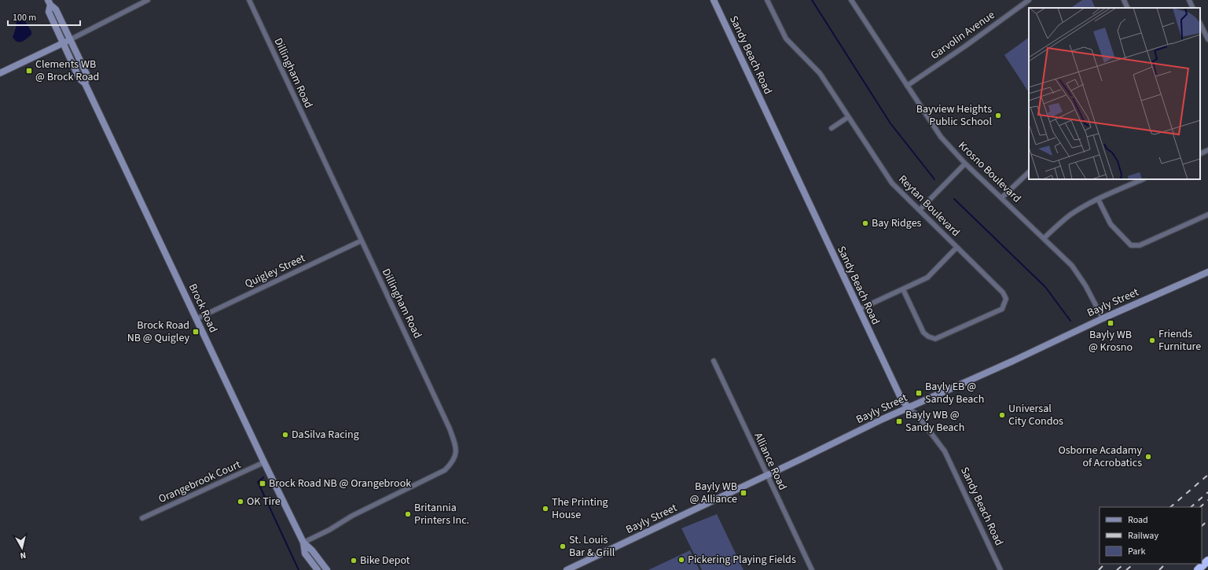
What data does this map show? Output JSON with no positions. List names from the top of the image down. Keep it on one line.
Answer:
{"streets":{"main road":["Sandy Beach Road","Bayly Street","Brock Road"],"street":["Garvolin Avenue","Dillingham Road","Krosno Boulevard","Reytan Boulevard","Quigley Street","Alliance Road","Orangebrook Court"]},"crossings":[["Garvolin Avenue","Krosno Boulevard"],["Sandy Beach Road","Bayly Street"],["Dillingham Road","Quigley Street"],["Dillingham Road","Brock Road"],["Krosno Boulevard","Bayly Street"],["Quigley Street","Brock Road"],["Bayly Street","Alliance Road"],["Brock Road","Orangebrook Court"]],"places":{"transit":["Clements WB @ Brock Road","Bayly WB @ Krosno","Brock Road NB @ Quigley","Bayly EB @ Sandy Beach","Bayly WB @ Sandy Beach","Brock Road NB @ Orangebrook","Bayly WB @ Alliance"],"other":["Bayview Heights Public School","Bay Ridges","Friends Furniture","Universal City Condos","DaSilva Racing","Osborne Acadamy of Acrobatics","OK Tire","The Printing House","Britannia Printers Inc.","St. Louis Bar & Grill","Pickering Playing Fields","Bike Depot"]},"legend":["Road","Railway","Park"],"scale_bar":"100 m","north":"bottom"}
